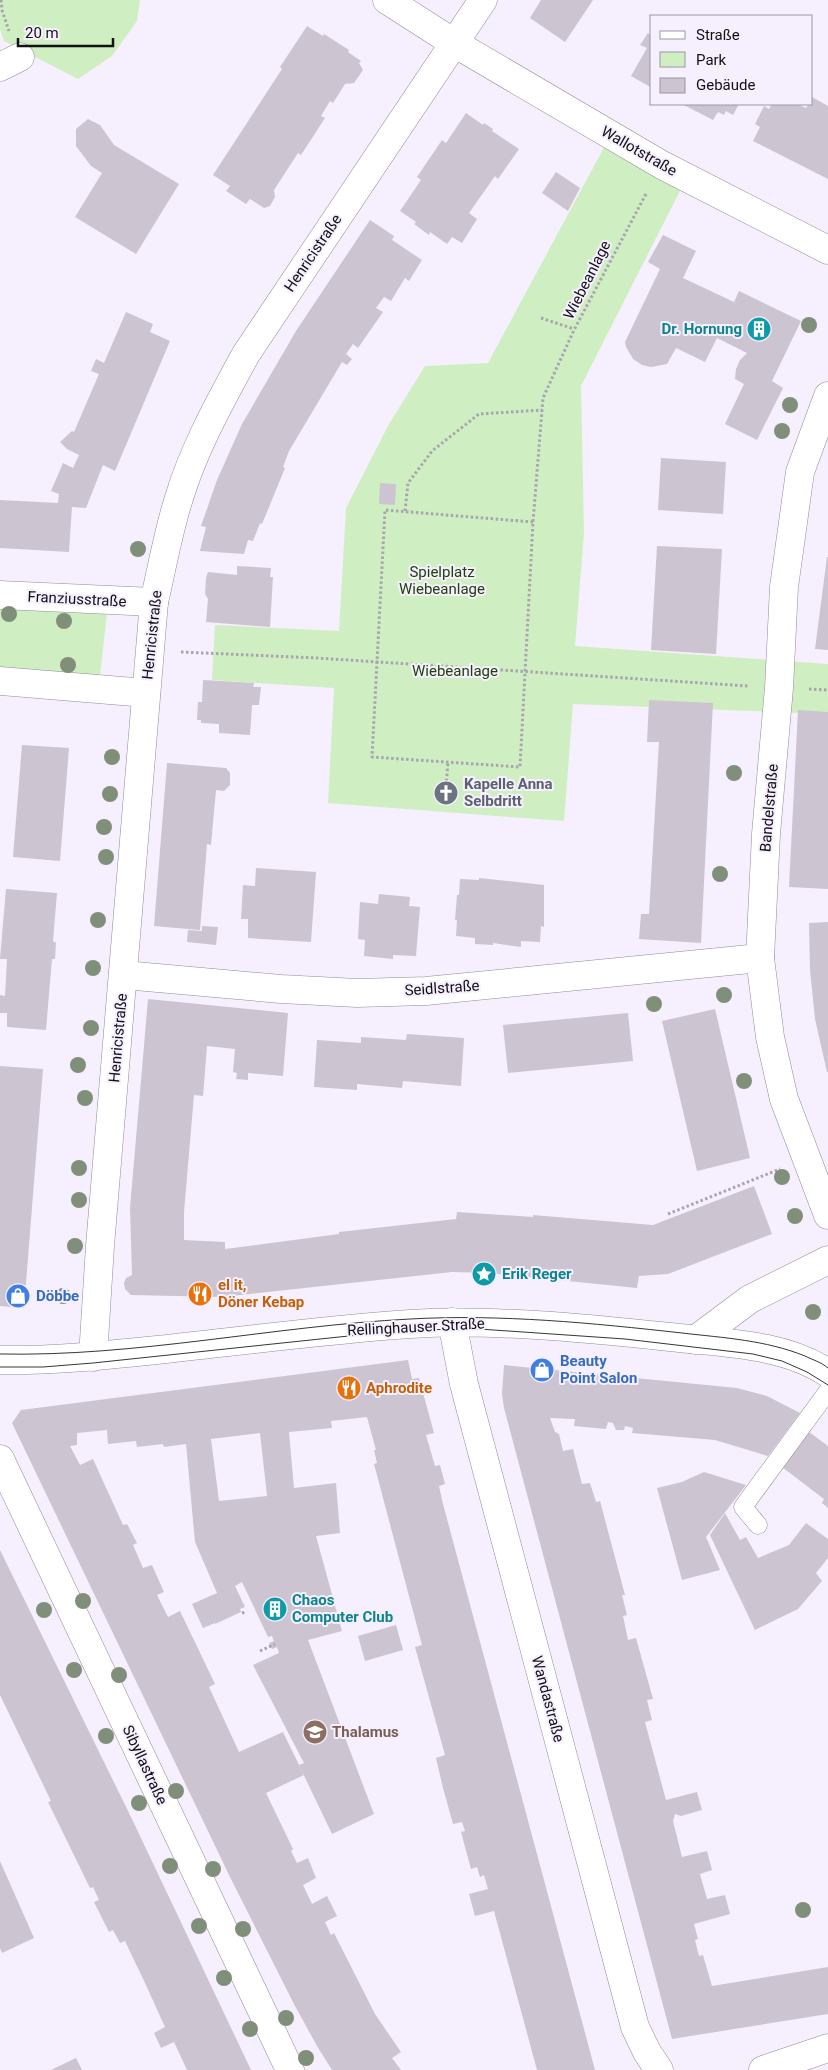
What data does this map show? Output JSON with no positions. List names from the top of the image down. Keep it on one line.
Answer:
{"streets":{"street":["Wallotstraße","Henricistraße","Franziusstraße","Bandelstraße","Seidlstraße","Rellinghauser Straße","Wandastraße","Sibyllastraße"],"path":["Wiebeanlage"]},"crossings":[["Wallotstraße","Henricistraße"],["Wallotstraße","Wiebeanlage"],["Henricistraße","Franziusstraße"],["Henricistraße","Seidlstraße"],["Henricistraße","Rellinghauser Straße"],["Bandelstraße","Seidlstraße"],["Rellinghauser Straße","Wandastraße"]],"parks":["Spielplatz Wiebeanlage","Wiebeanlage"],"places":{"building":["Dr. Hornung","Chaos Computer Club"],"church":["Kapelle Anna Selbdritt"],"place":["Erik Reger"],"restaurant":["el it, Döner Kebap","Aphrodite"],"shop":["Döbbe","Beauty Point Salon"],"school or university":["Thalamus"]},"legend":["Straße","Park","Gebäude"],"scale_bar":"20 m"}
